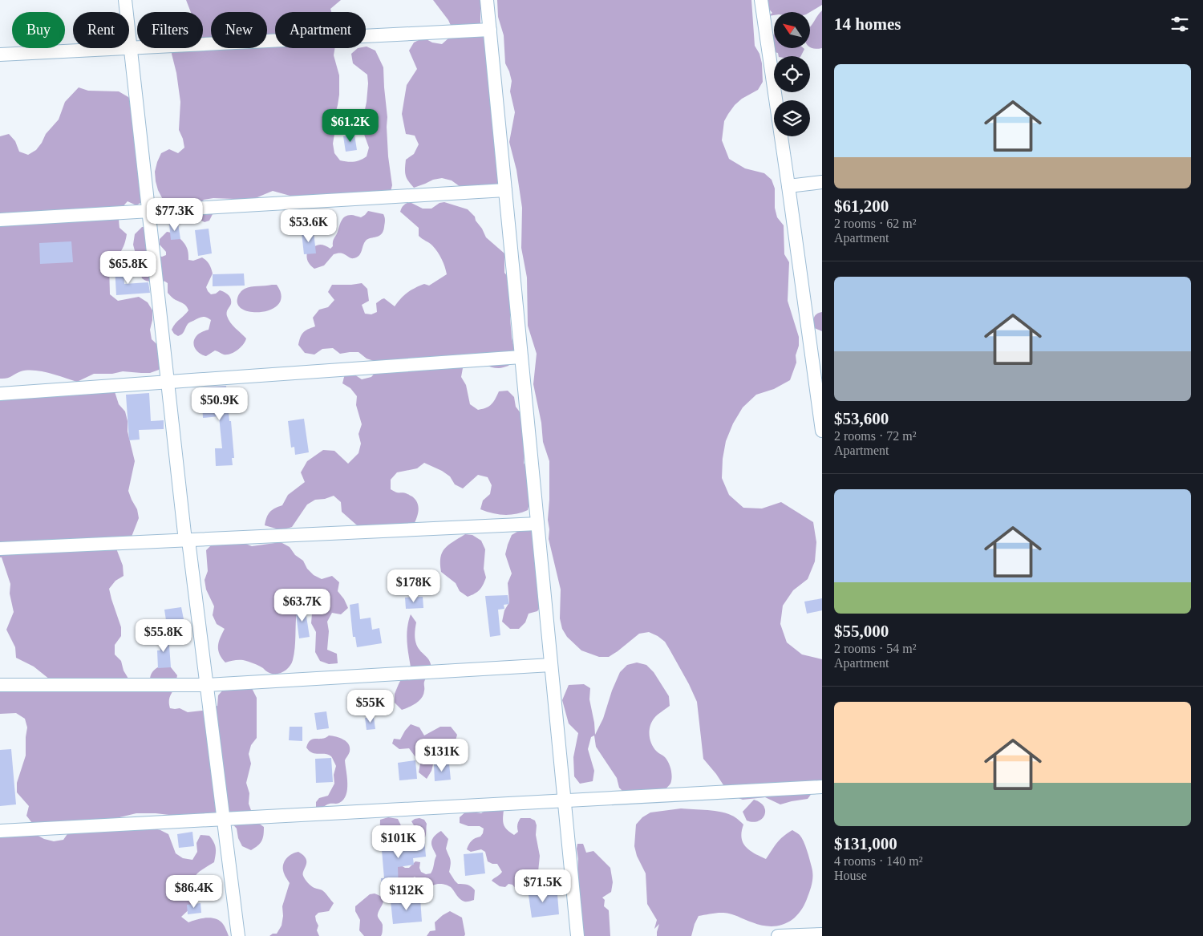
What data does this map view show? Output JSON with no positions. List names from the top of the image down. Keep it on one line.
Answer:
{"north":"top left","page":{"heading":"14 homes","chip":["Buy","Rent","Filters","New","Apartment"],"list":[{"name":"$61,200","note":"2 rooms · 62 m² · Apartment"},{"name":"$53,600","note":"2 rooms · 72 m² · Apartment"},{"name":"$55,000","note":"2 rooms · 54 m² · Apartment"},{"name":"$131,000","note":"4 rooms · 140 m² · House"}],"price":["$61.2K","$77.3K","$53.6K","$65.8K","$50.9K","$178K","$63.7K","$55.8K","$55K","$131K","$101K","$71.5K","$86.4K","$112K"]}}
